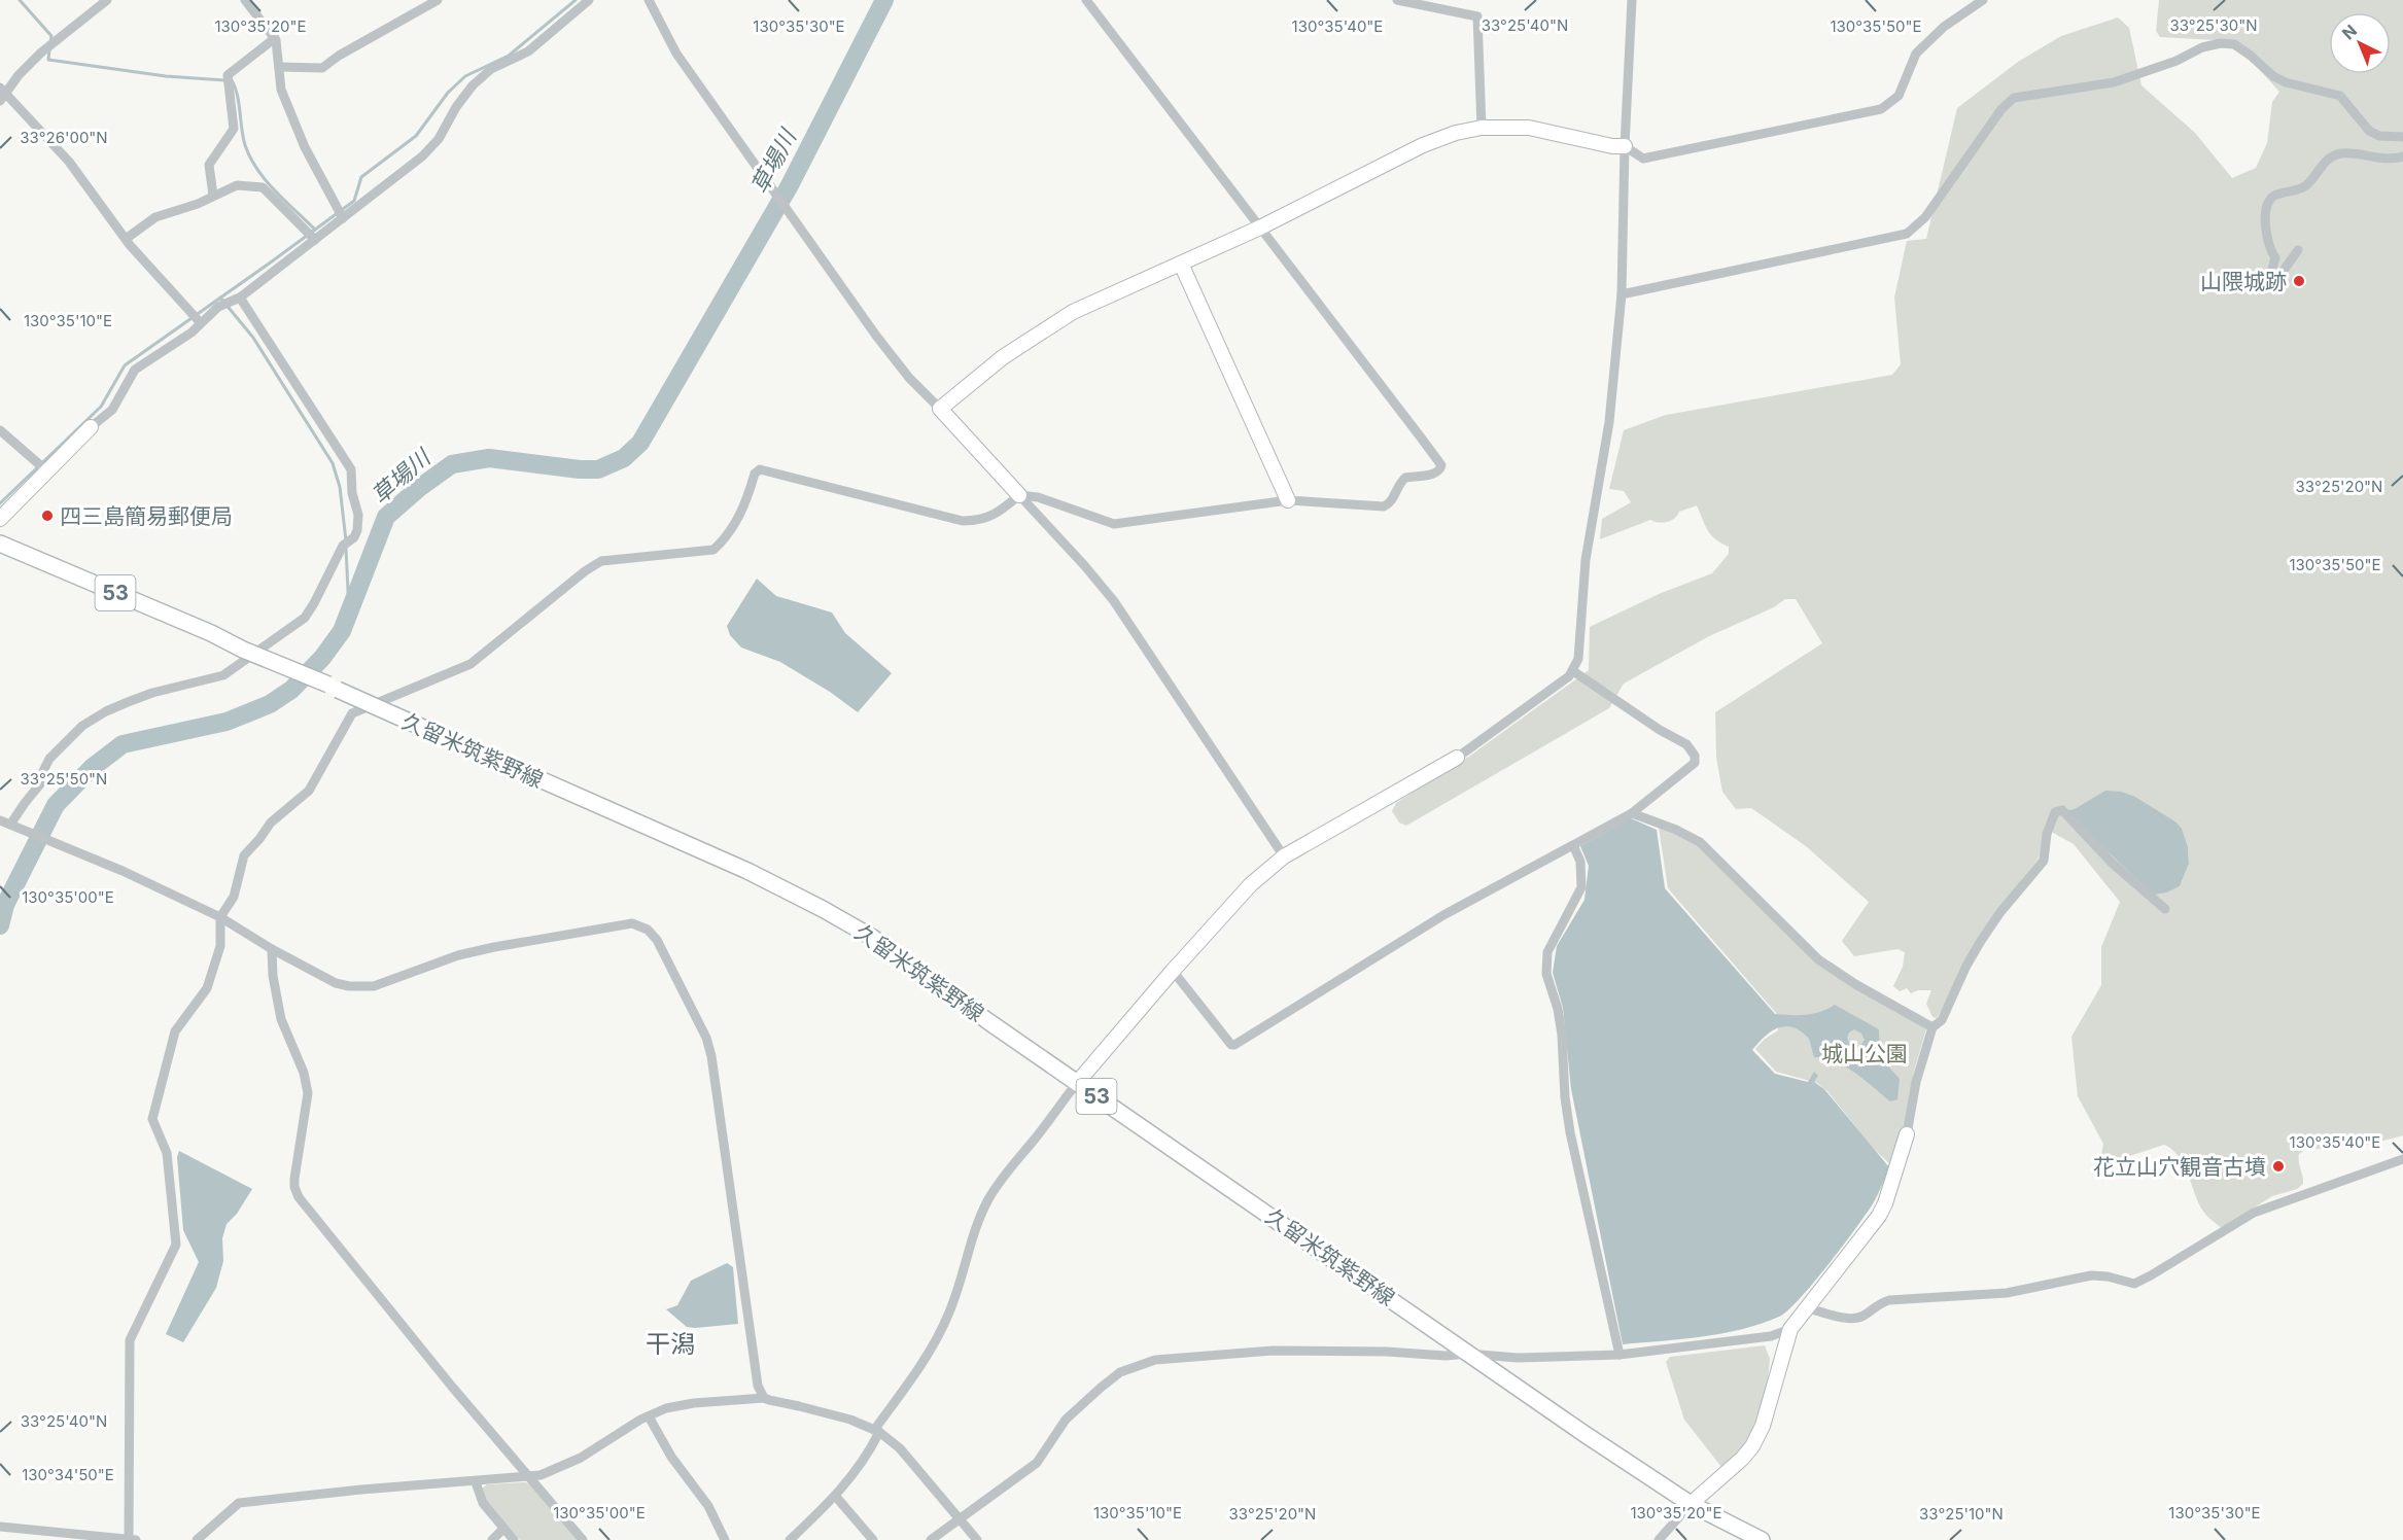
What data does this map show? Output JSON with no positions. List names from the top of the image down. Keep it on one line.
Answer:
{"streets":{"main road":["53","久留米筑紫野線"]},"districts":["干潟"],"water":["草場川"],"parks":["城山公園"],"places":["山隈城跡","四三島簡易郵便局","花立山穴観音古墳"],"north":"top left","coordinates":["33°25'40\"N","33°25'30\"N","130°35'20\"E","130°35'30\"E","130°35'40\"E","130°35'50\"E","33°26'00\"N","130°35'10\"E","33°25'20\"N","33°25'50\"N","130°35'00\"E","130°34'50\"E","33°25'10\"N"]}
